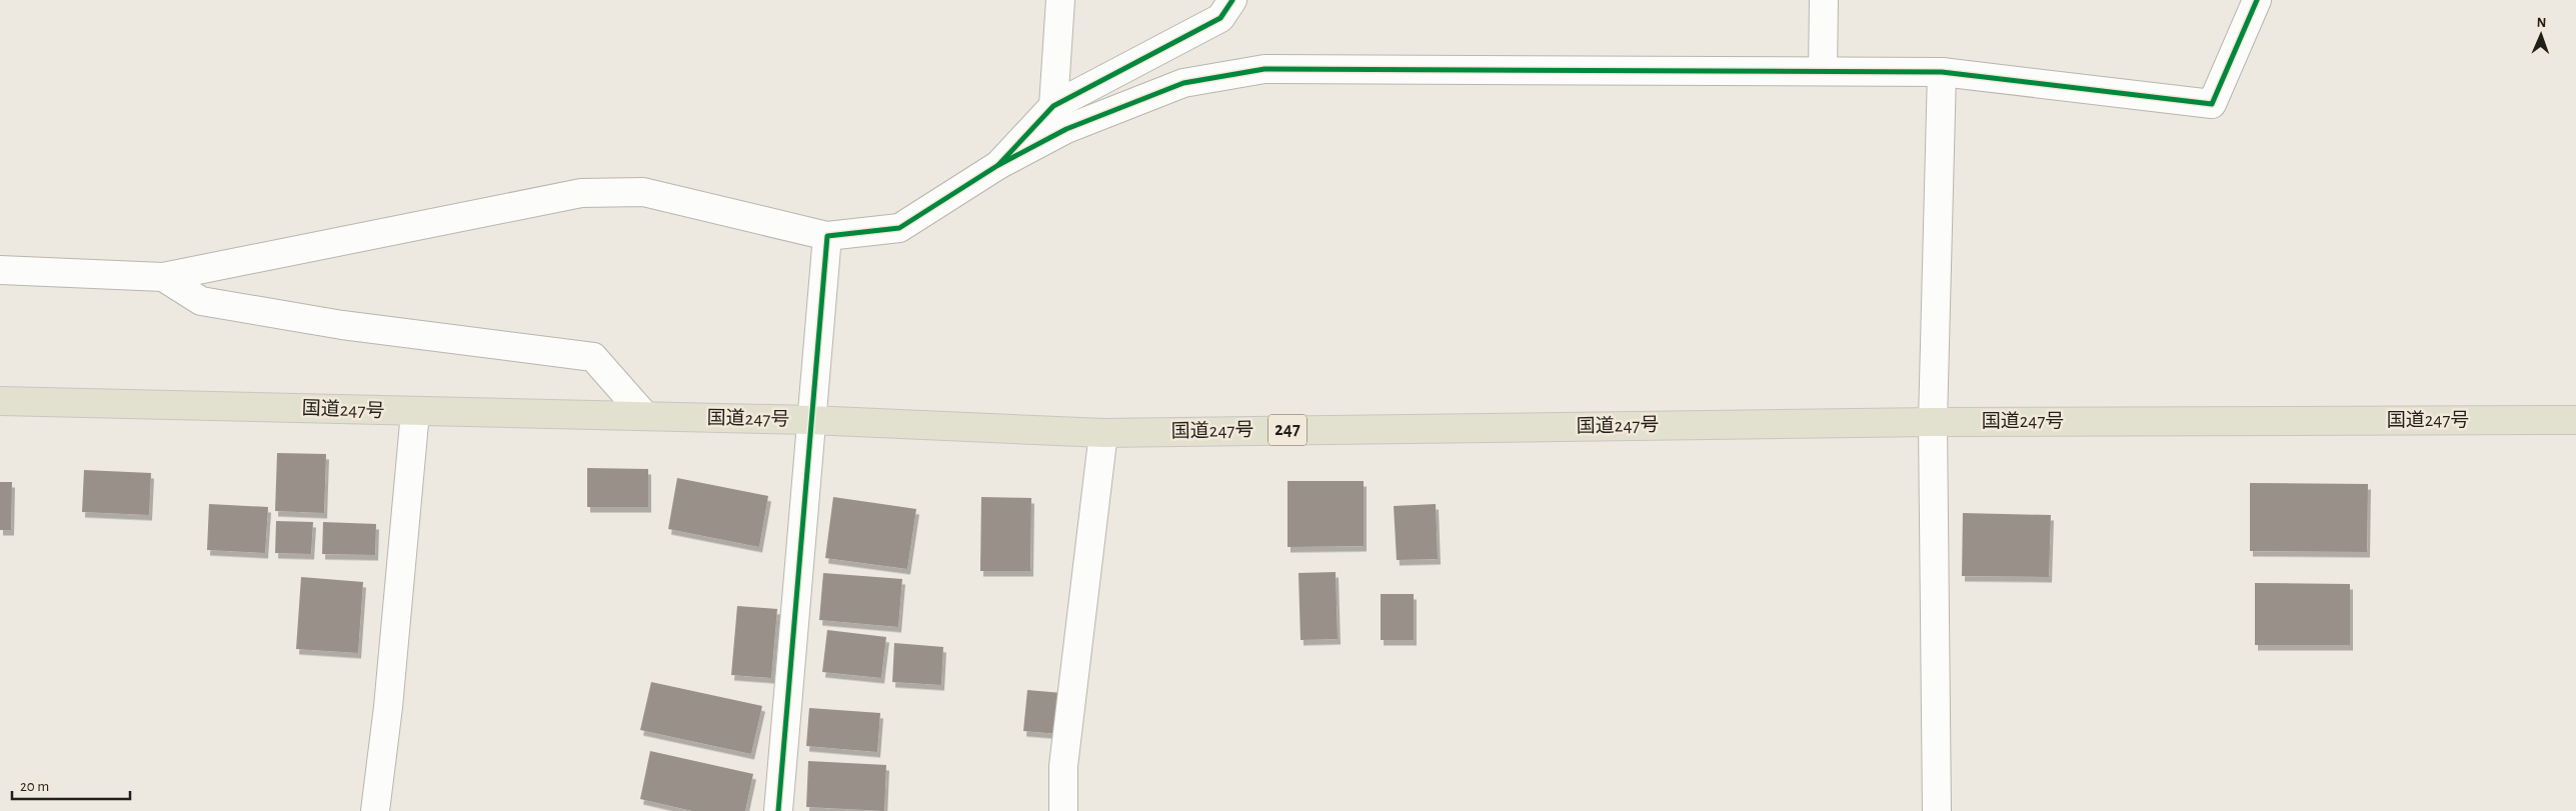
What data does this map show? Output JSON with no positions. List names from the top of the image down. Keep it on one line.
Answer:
{"streets":{"highway":["国道247号","247"]},"scale_bar":"20 m","north":"top"}
